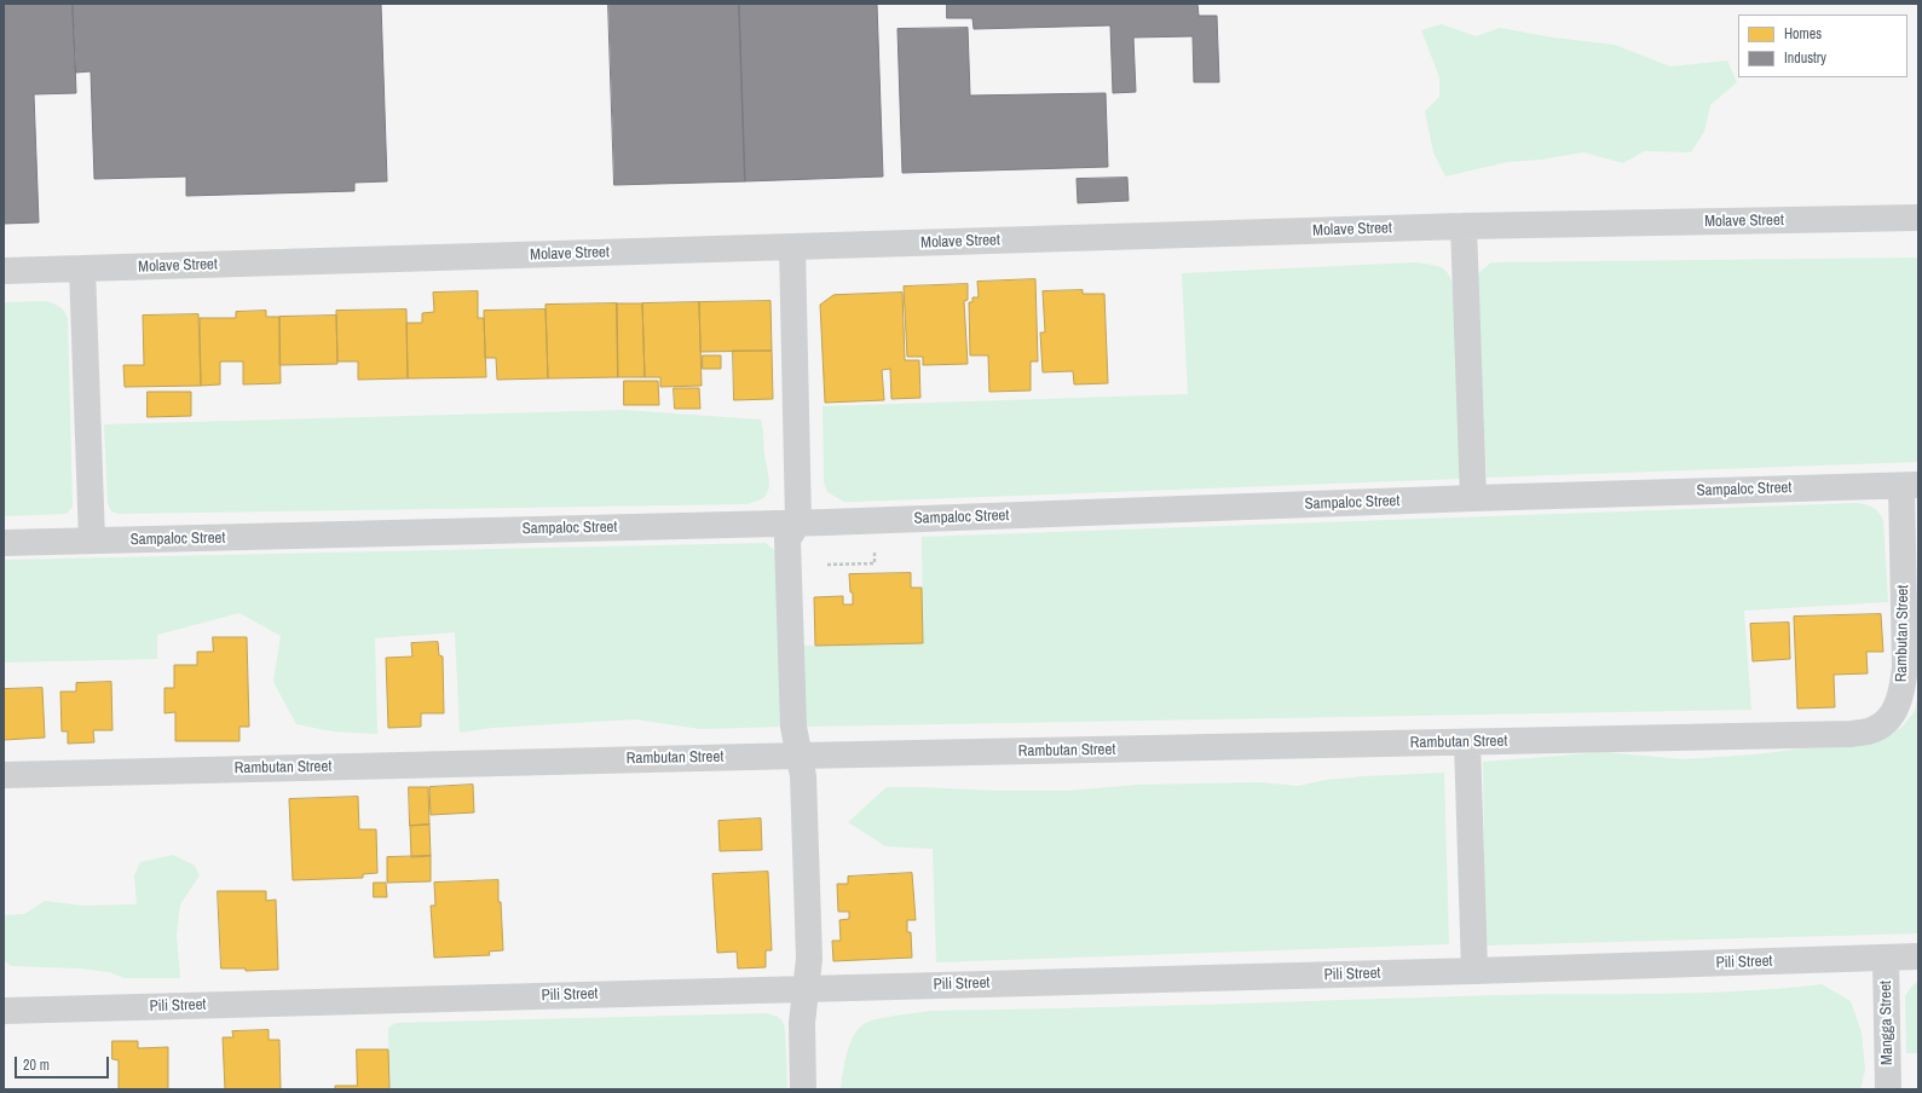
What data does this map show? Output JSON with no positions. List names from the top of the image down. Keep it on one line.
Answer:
{"streets":{"street":["Molave Street","Sampaloc Street","Rambutan Street","Pili Street","Mangga Street"]},"crossings":[["Sampaloc Street","Rambutan Street"],["Pili Street","Mangga Street"]],"legend":["Homes","Industry"],"scale_bar":"20 m"}
